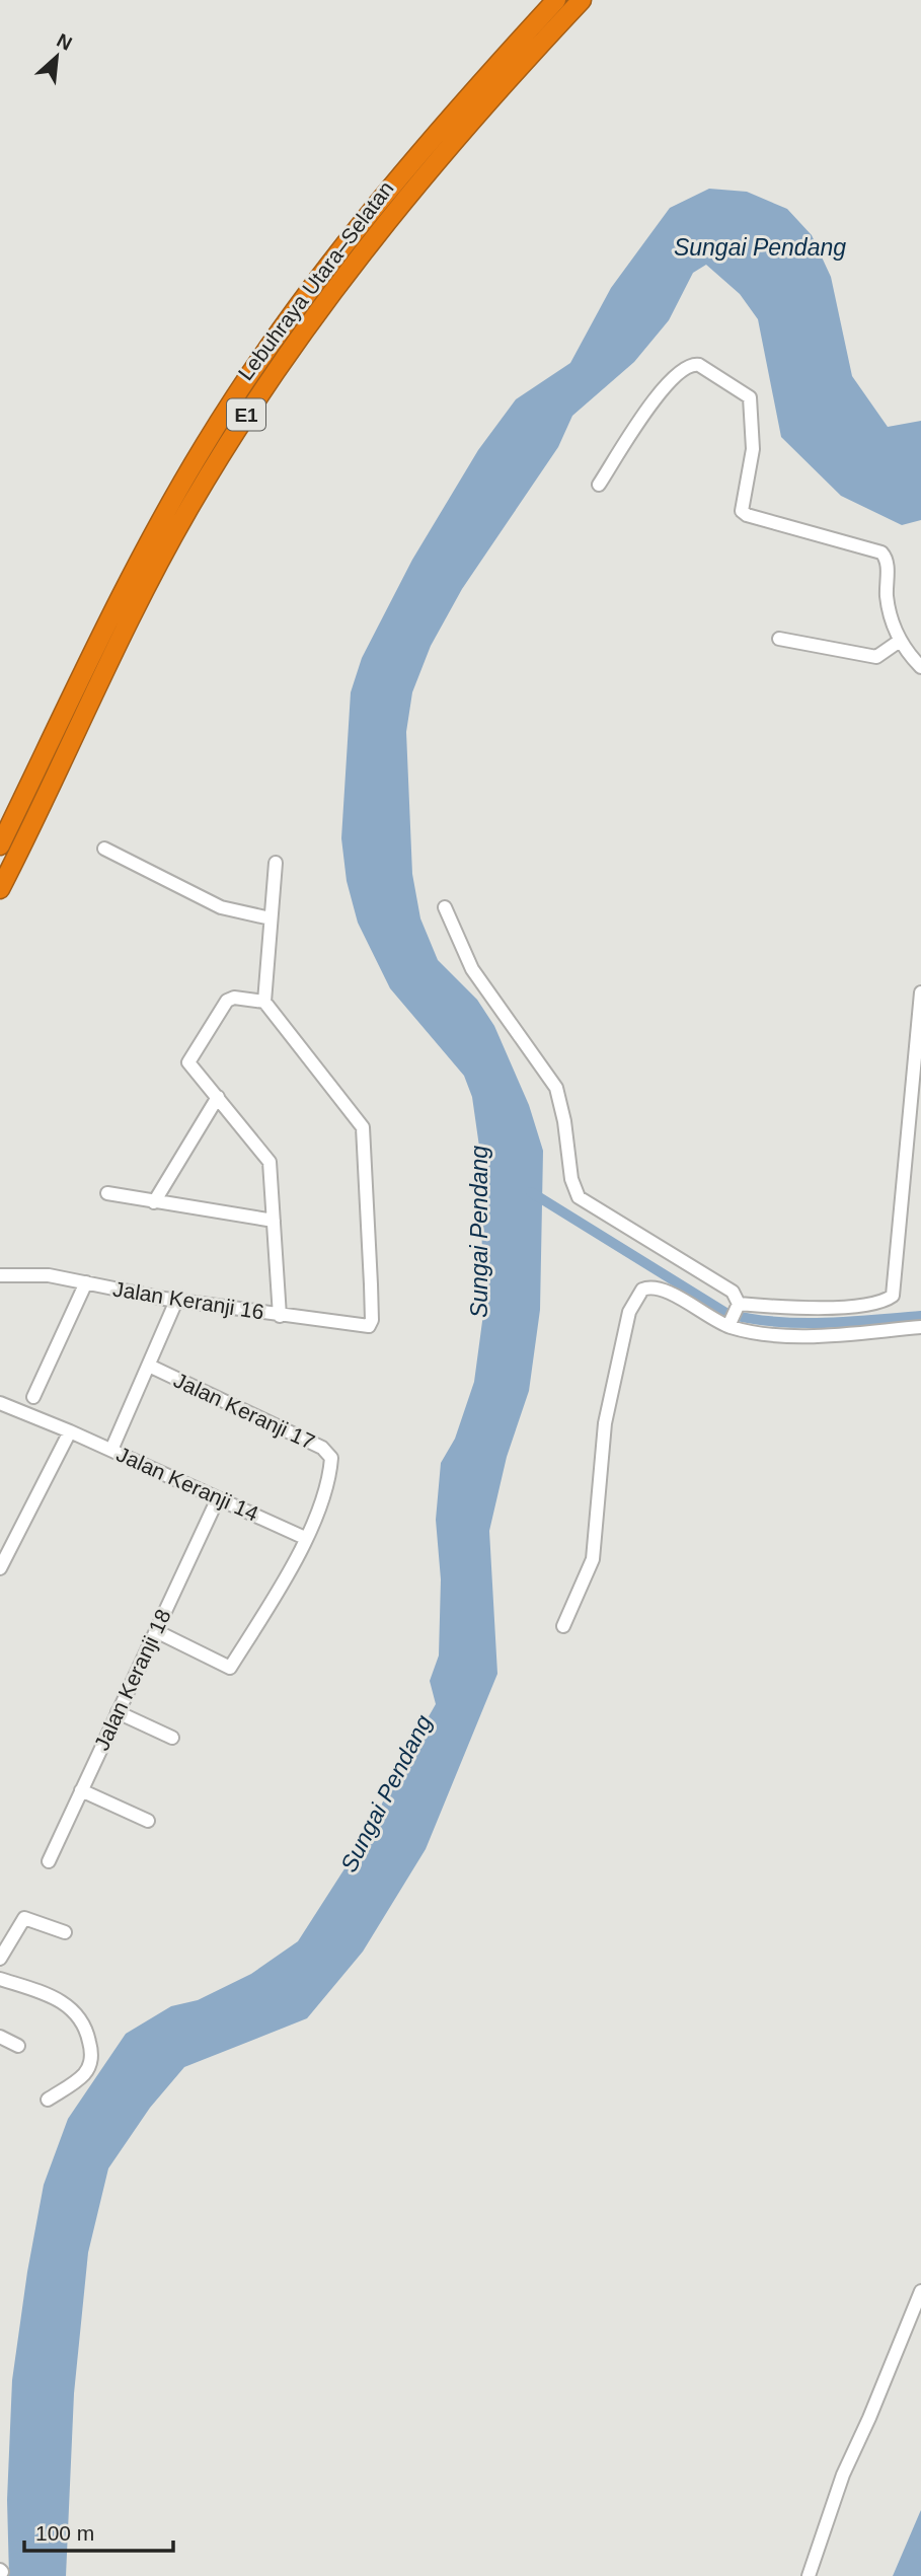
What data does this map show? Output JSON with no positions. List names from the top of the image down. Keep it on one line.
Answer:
{"streets":{"highway":["Lebuhraya Utara–Selatan","E1"],"street":["Jalan Keranji 16","Jalan Keranji 17","Jalan Keranji 14","Jalan Keranji 18"]},"crossings":[["Jalan Keranji 17","Jalan Keranji 14"],["Jalan Keranji 14","Jalan Keranji 18"]],"water":["Sungai Pendang"],"scale_bar":"100 m","north":"top right"}
